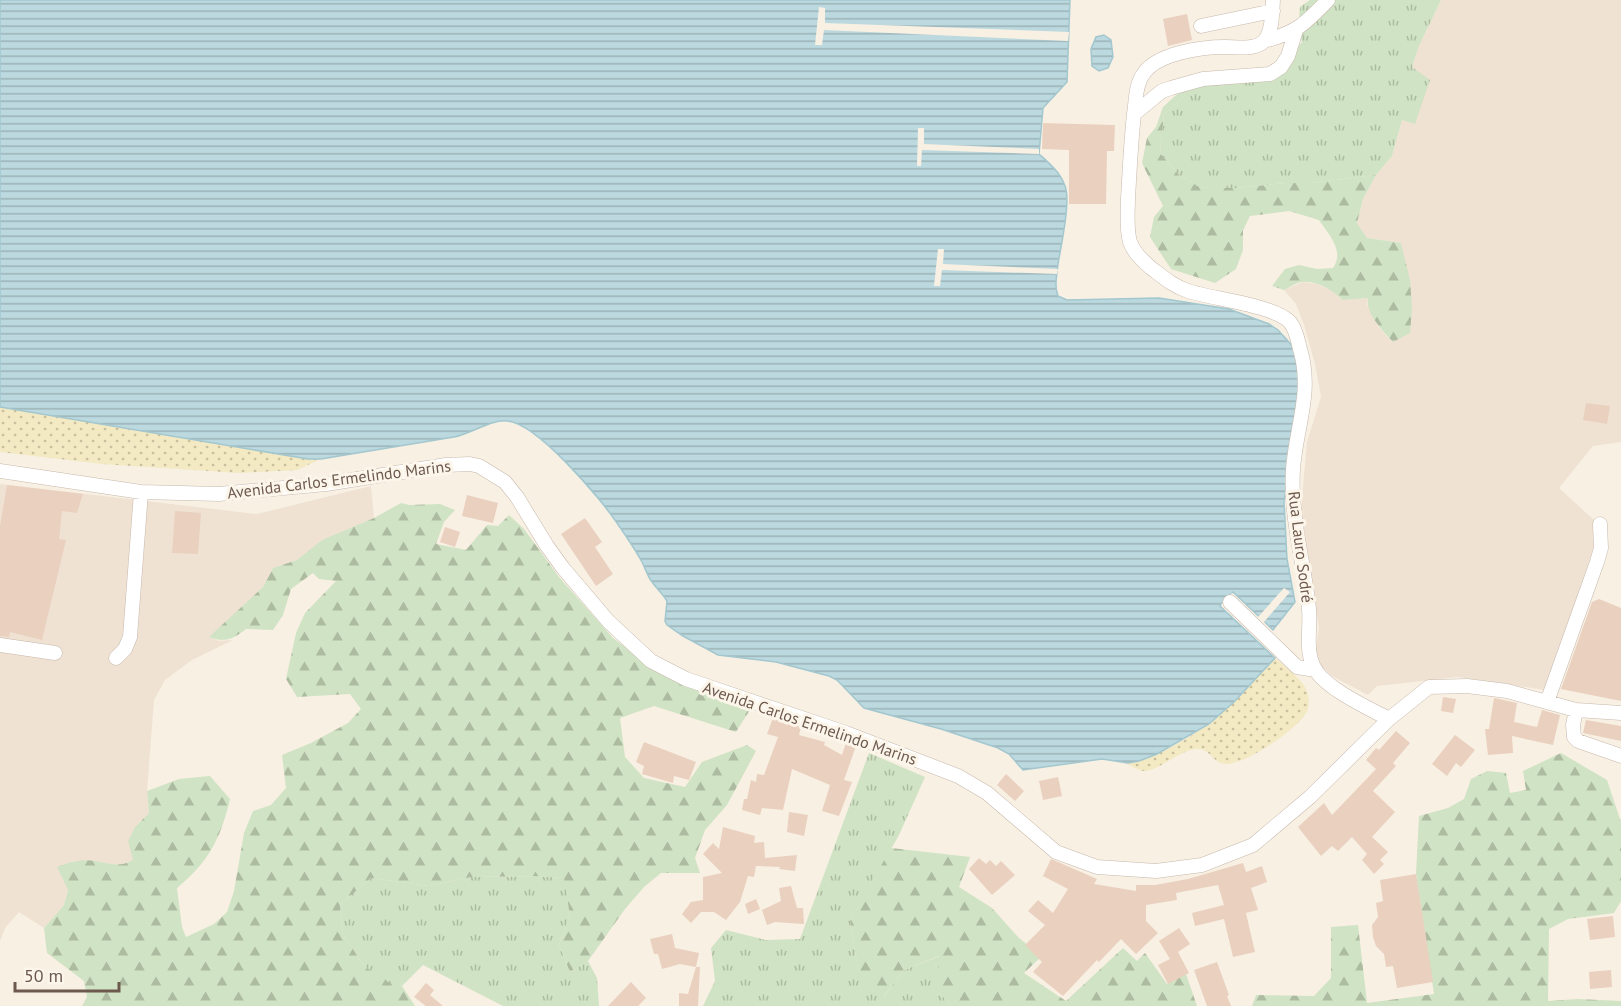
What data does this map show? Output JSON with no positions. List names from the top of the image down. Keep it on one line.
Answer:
{"streets":{"street":["Avenida Carlos Ermelindo Marins","Rua Lauro Sodré"]},"scale_bar":"50 m"}
